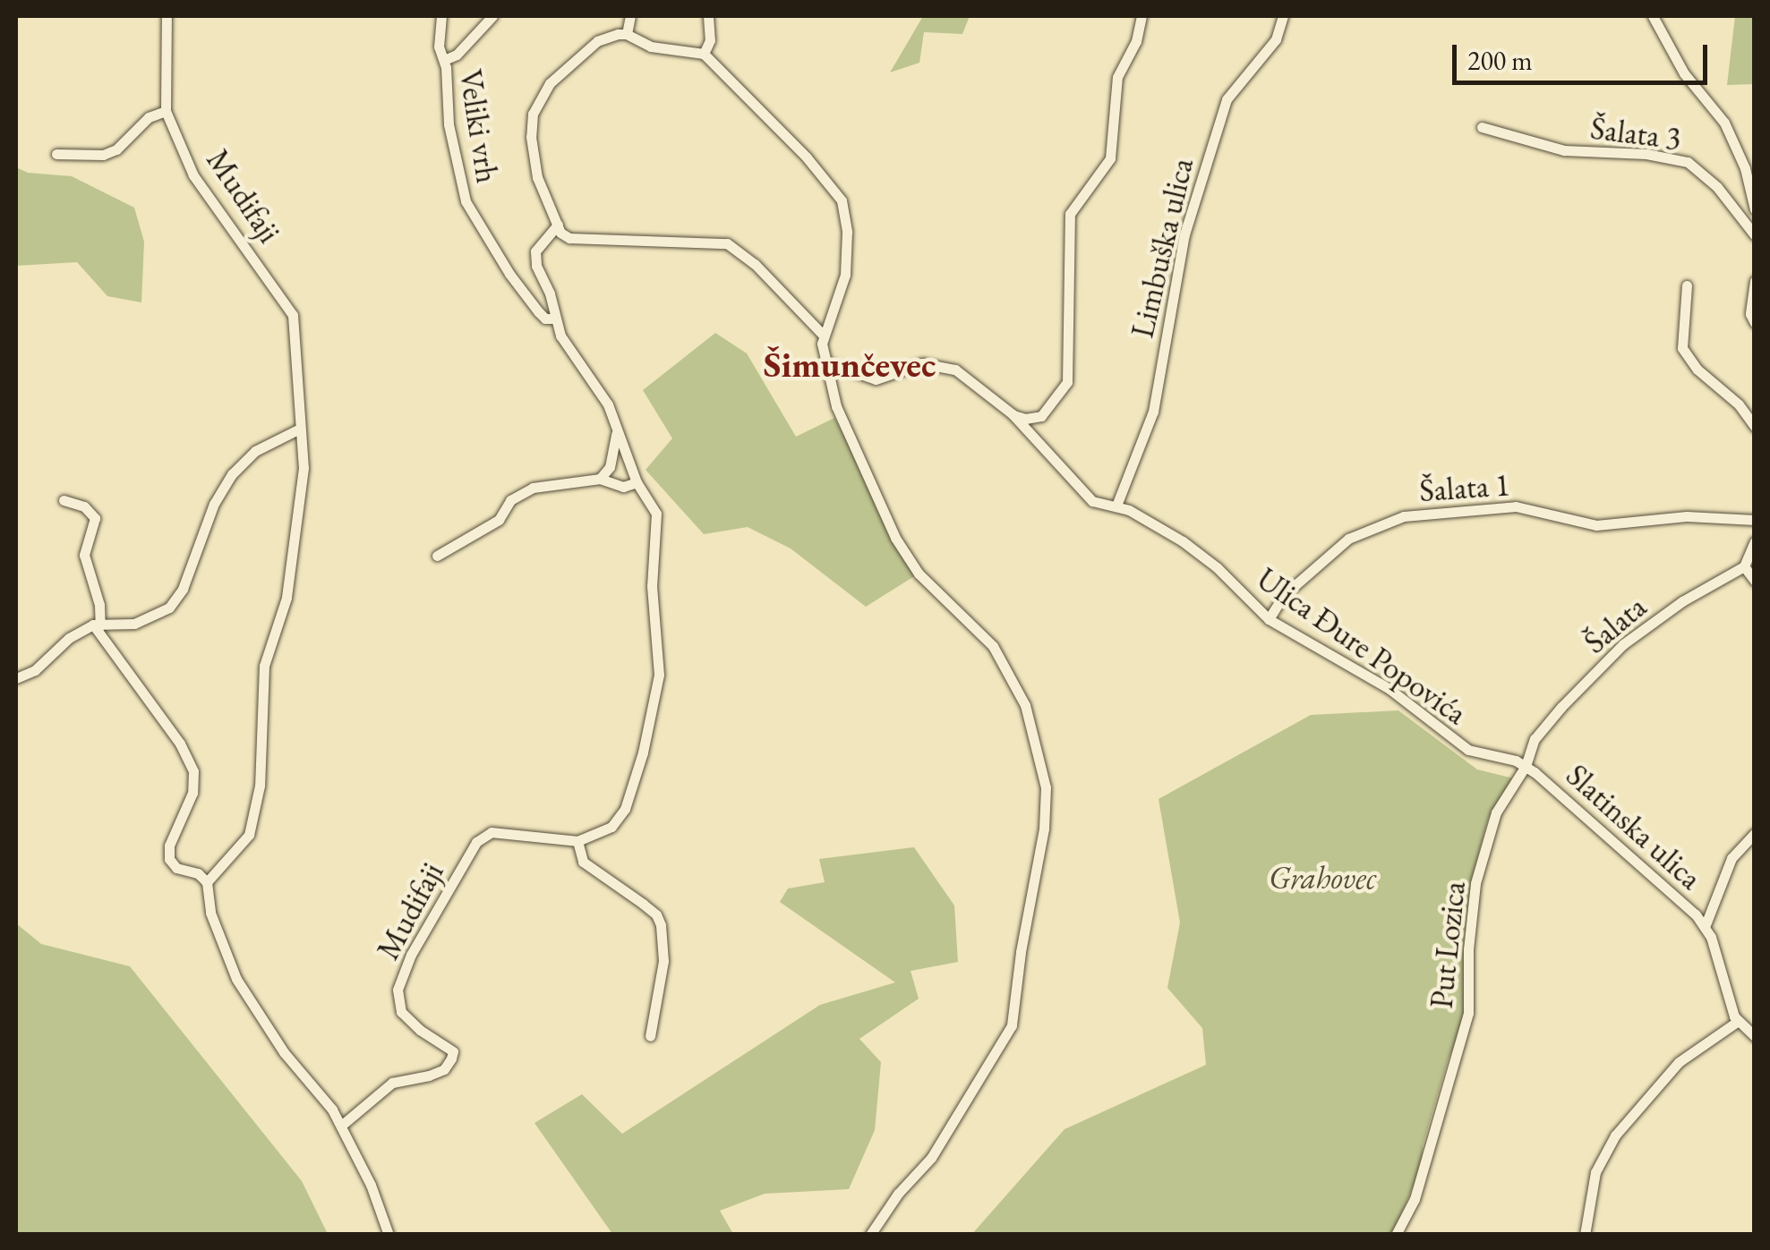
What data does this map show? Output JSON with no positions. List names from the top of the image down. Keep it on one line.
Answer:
{"streets":{"street":["Veliki vrh","Šalata 3","Mudifaji","Limbuška ulica","Šalata 1","Šalata","Ulica Đure Popovića","Slatinska ulica","Put Lozica"]},"crossings":[["Limbuška ulica","Ulica Đure Popovića"],["Šalata 1","Ulica Đure Popovića"],["Šalata","Ulica Đure Popovića"],["Šalata","Slatinska ulica"],["Šalata","Put Lozica"],["Ulica Đure Popovića","Slatinska ulica"],["Ulica Đure Popovića","Put Lozica"],["Slatinska ulica","Put Lozica"]],"districts":["Šimunčevec"],"parks":["Grahovec"],"scale_bar":"200 m"}
